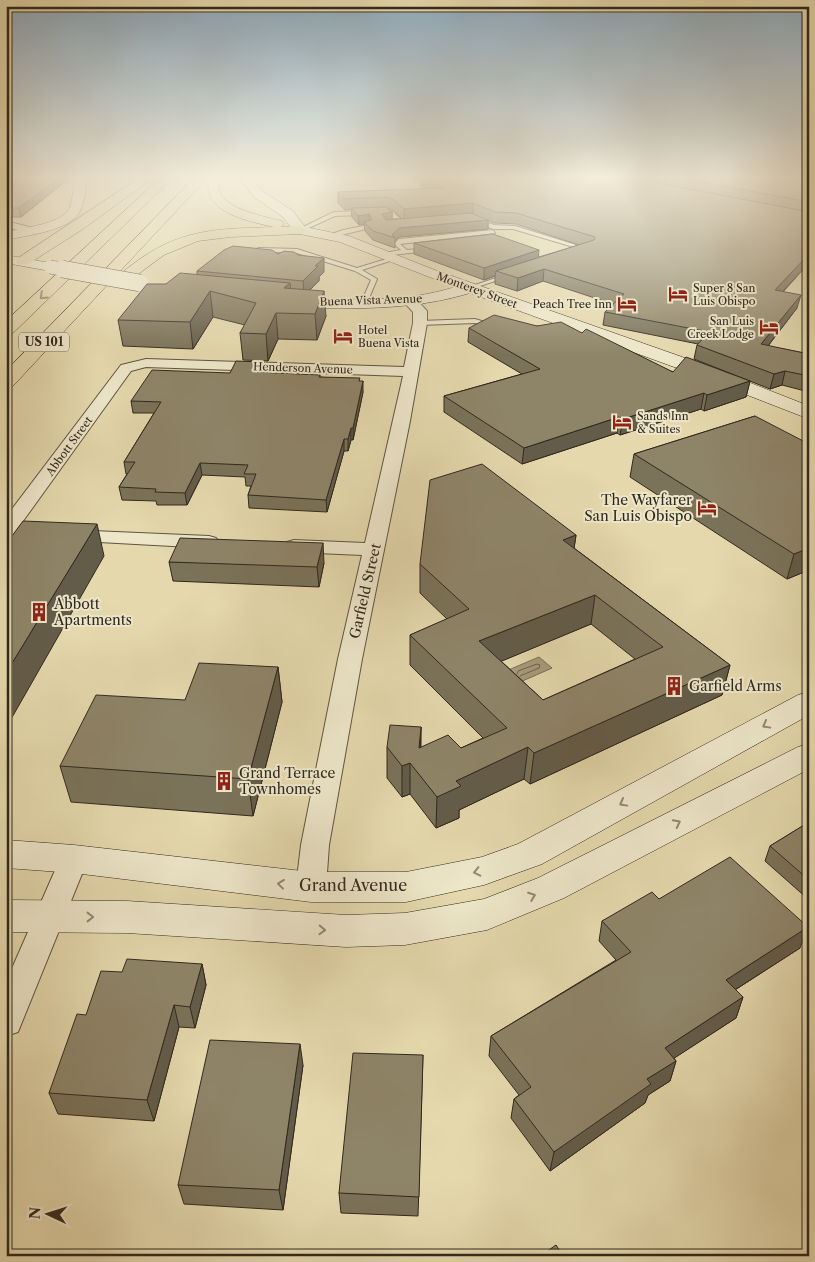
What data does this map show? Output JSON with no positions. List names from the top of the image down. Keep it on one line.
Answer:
{"streets":{"highway":["US 101"],"street":["Monterey Street","Buena Vista Avenue","Henderson Avenue","Abbott Street","Garfield Street","Grand Avenue"]},"crossings":[["Monterey Street","Buena Vista Avenue"],["Henderson Avenue","Abbott Street"],["Henderson Avenue","Garfield Street"],["Garfield Street","Grand Avenue"]],"places":{"hotel":["Super 8 San Luis Obispo","Peach Tree Inn","San Luis Creek Lodge","Hotel Buena Vista","Sands Inn & Suites","The Wayfarer San Luis Obispo"],"building":["Abbott Apartments","Garfield Arms","Grand Terrace Townhomes"]},"north":"left"}
